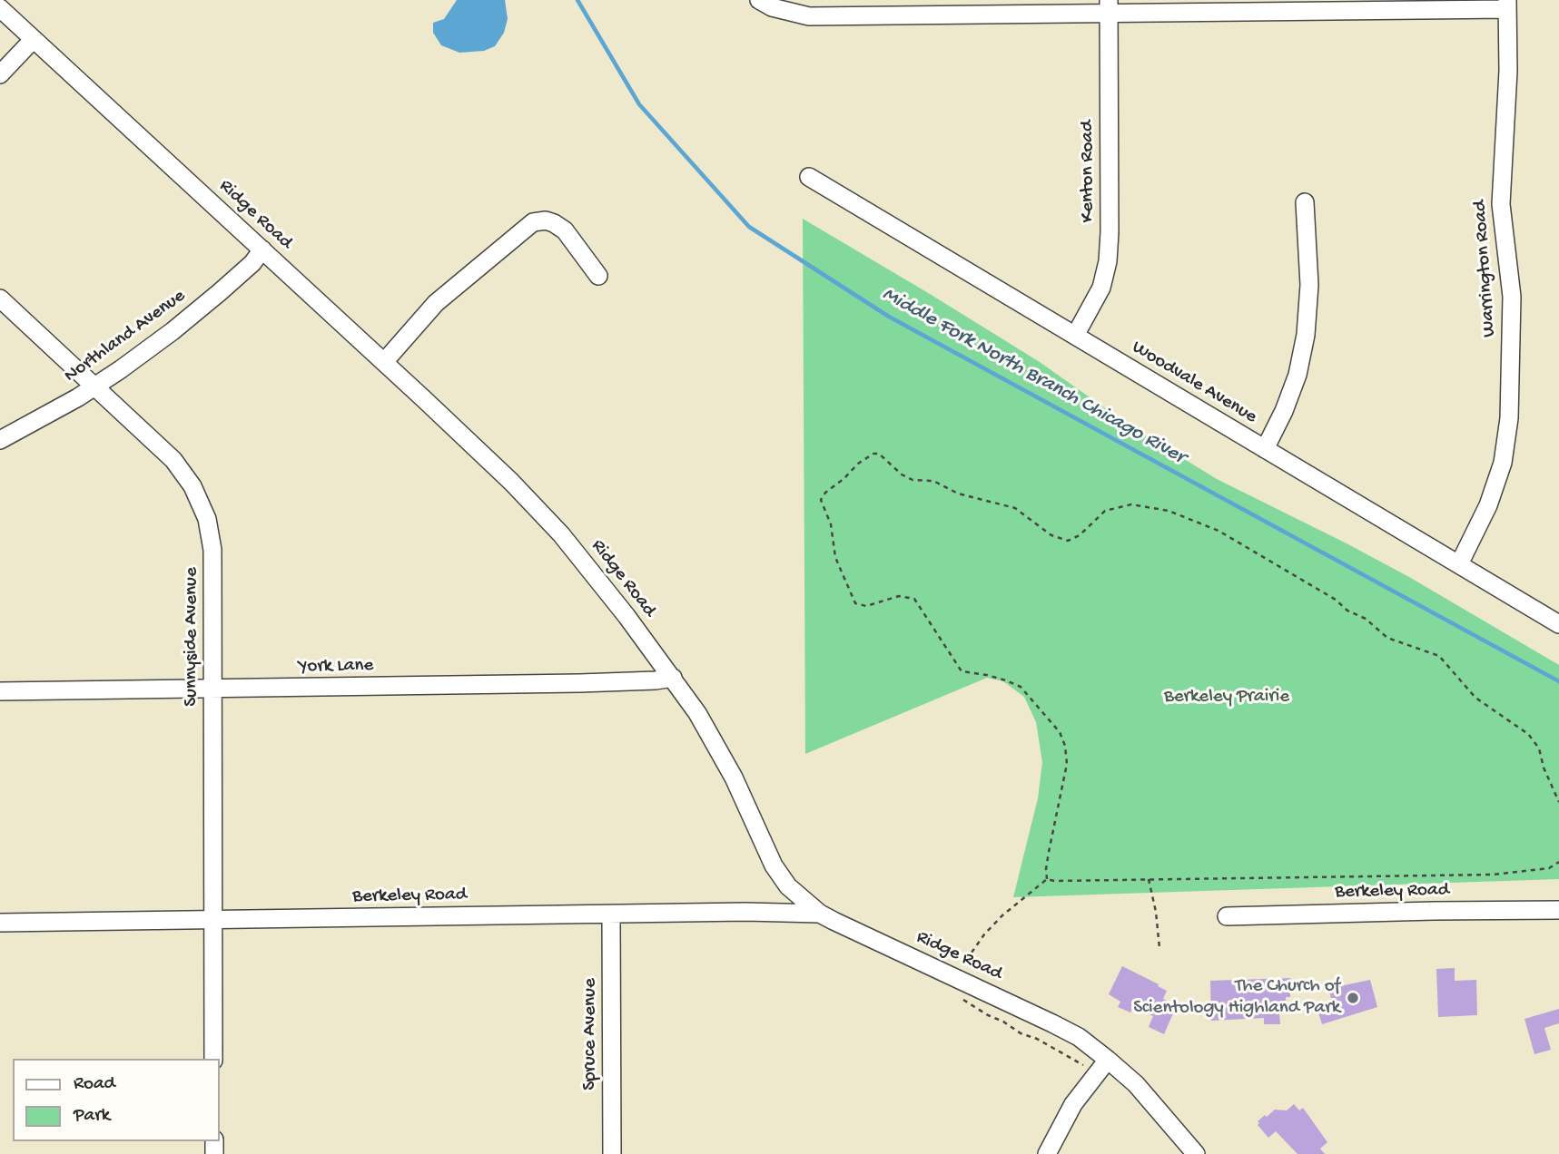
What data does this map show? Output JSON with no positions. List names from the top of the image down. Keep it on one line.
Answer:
{"streets":{"street":["Kenton Road","Ridge Road","Warrington Road","Northland Avenue","Woodvale Avenue","Sunnyside Avenue","York Lane","Berkeley Road","Spruce Avenue"]},"crossings":[["Kenton Road","Woodvale Avenue"],["Ridge Road","Northland Avenue"],["Ridge Road","York Lane"],["Ridge Road","Berkeley Road"],["Warrington Road","Woodvale Avenue"],["Northland Avenue","Sunnyside Avenue"],["Sunnyside Avenue","York Lane"],["Sunnyside Avenue","Berkeley Road"],["Berkeley Road","Spruce Avenue"]],"water":["Middle Fork North Branch Chicago River"],"parks":["Berkeley Prairie"],"places":["The Church of Scientology Highland Park"],"legend":["Road","Park"]}
